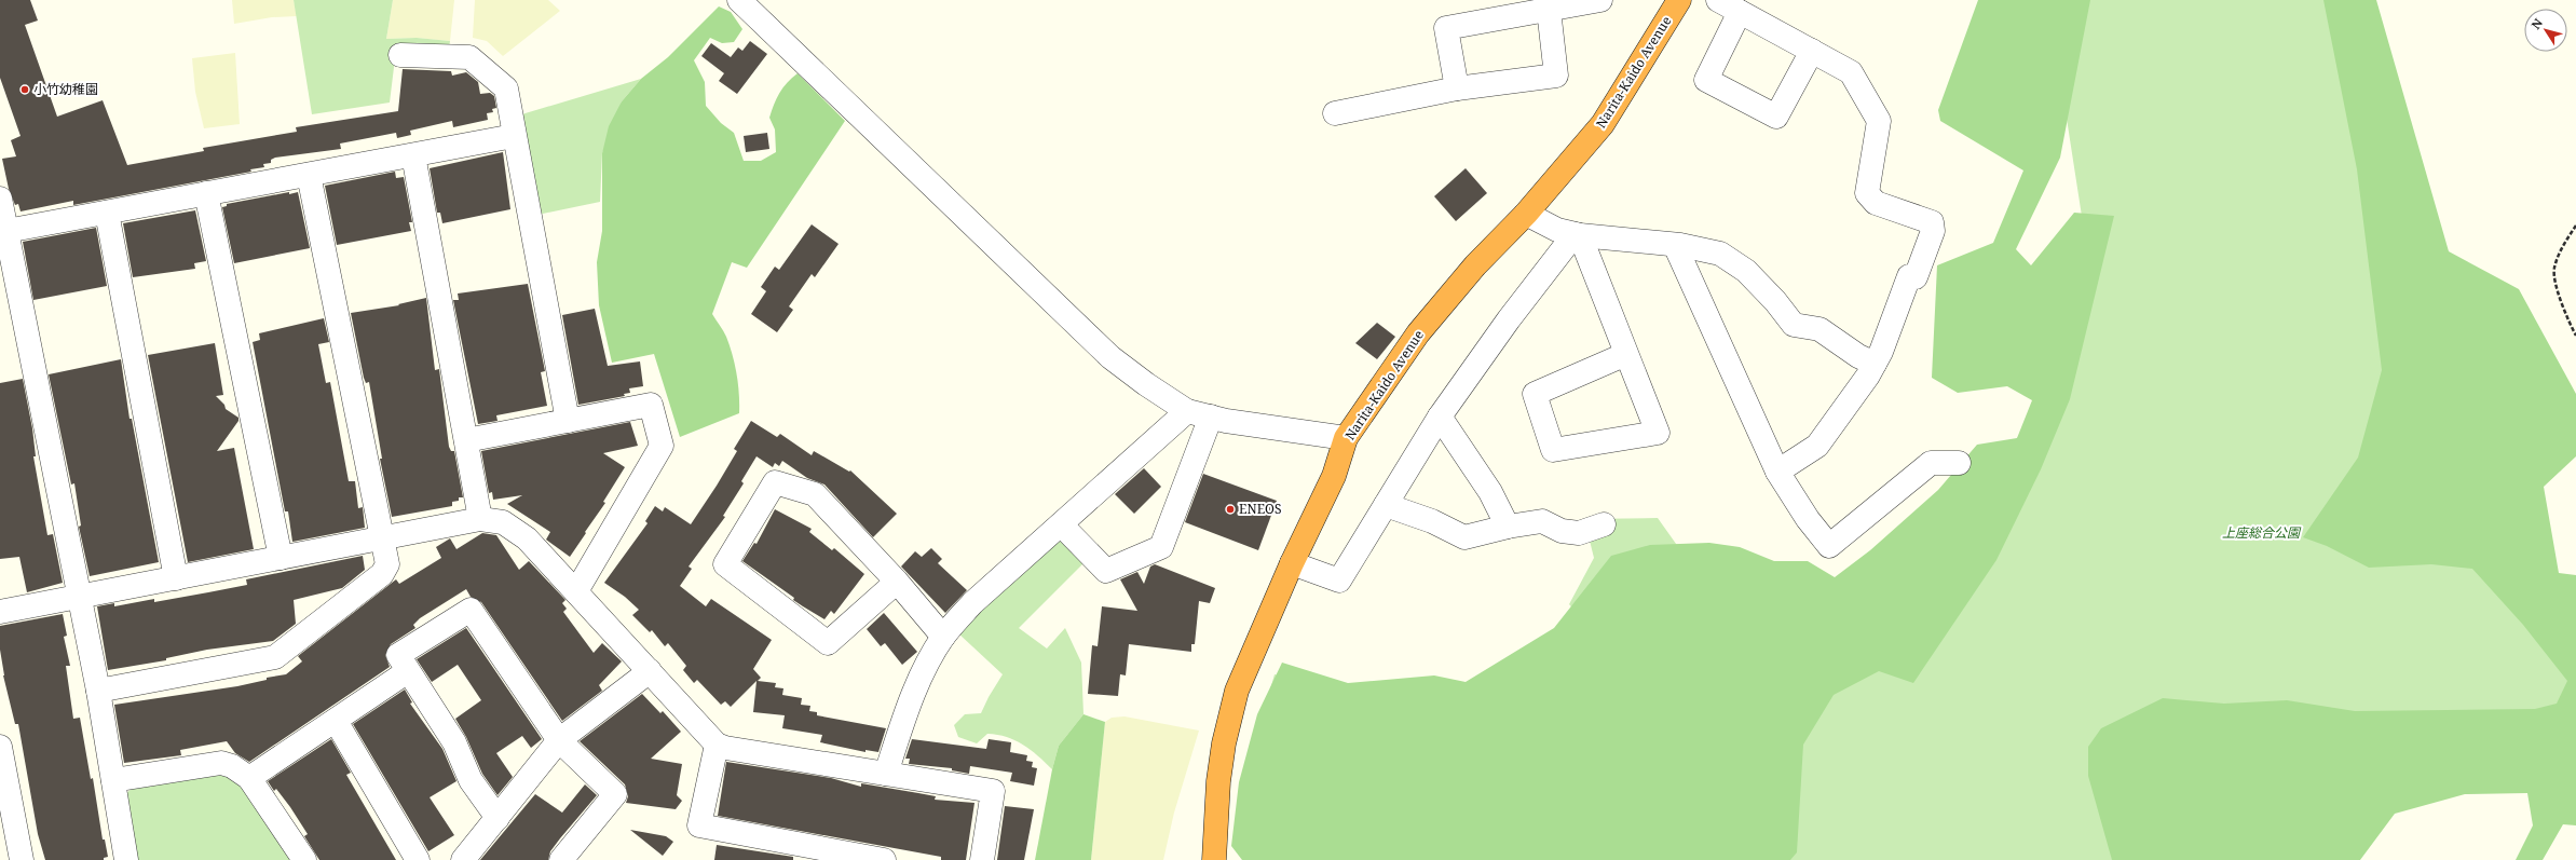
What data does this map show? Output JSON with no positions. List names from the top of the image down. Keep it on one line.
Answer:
{"streets":{"highway":["Narita-Kaido Avenue"]},"parks":["上座総合公園"],"places":["小竹幼稚園","ENEOS"],"north":"top left"}
